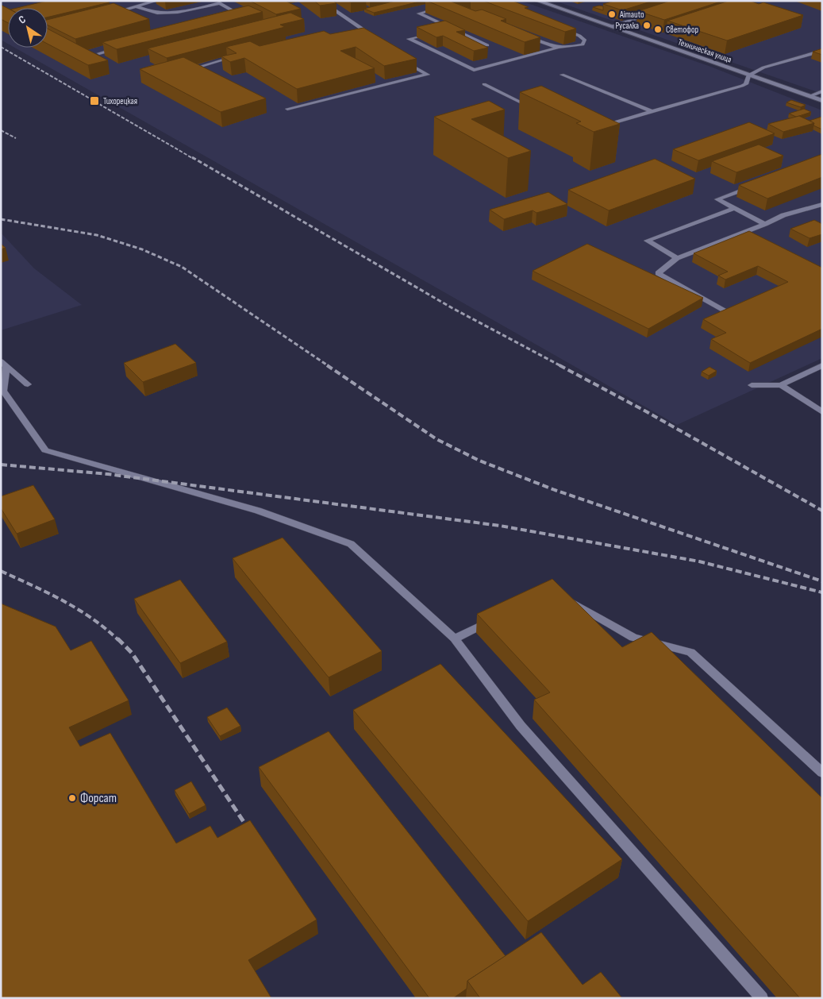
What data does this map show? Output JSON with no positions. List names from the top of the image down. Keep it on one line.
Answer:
{"streets":{"main road":["Техническая улица"]},"places":{"other":["Aimauto","Русалка","Светофор","Форсат"],"transit":["Тихорецкая"]},"north":"top left"}
